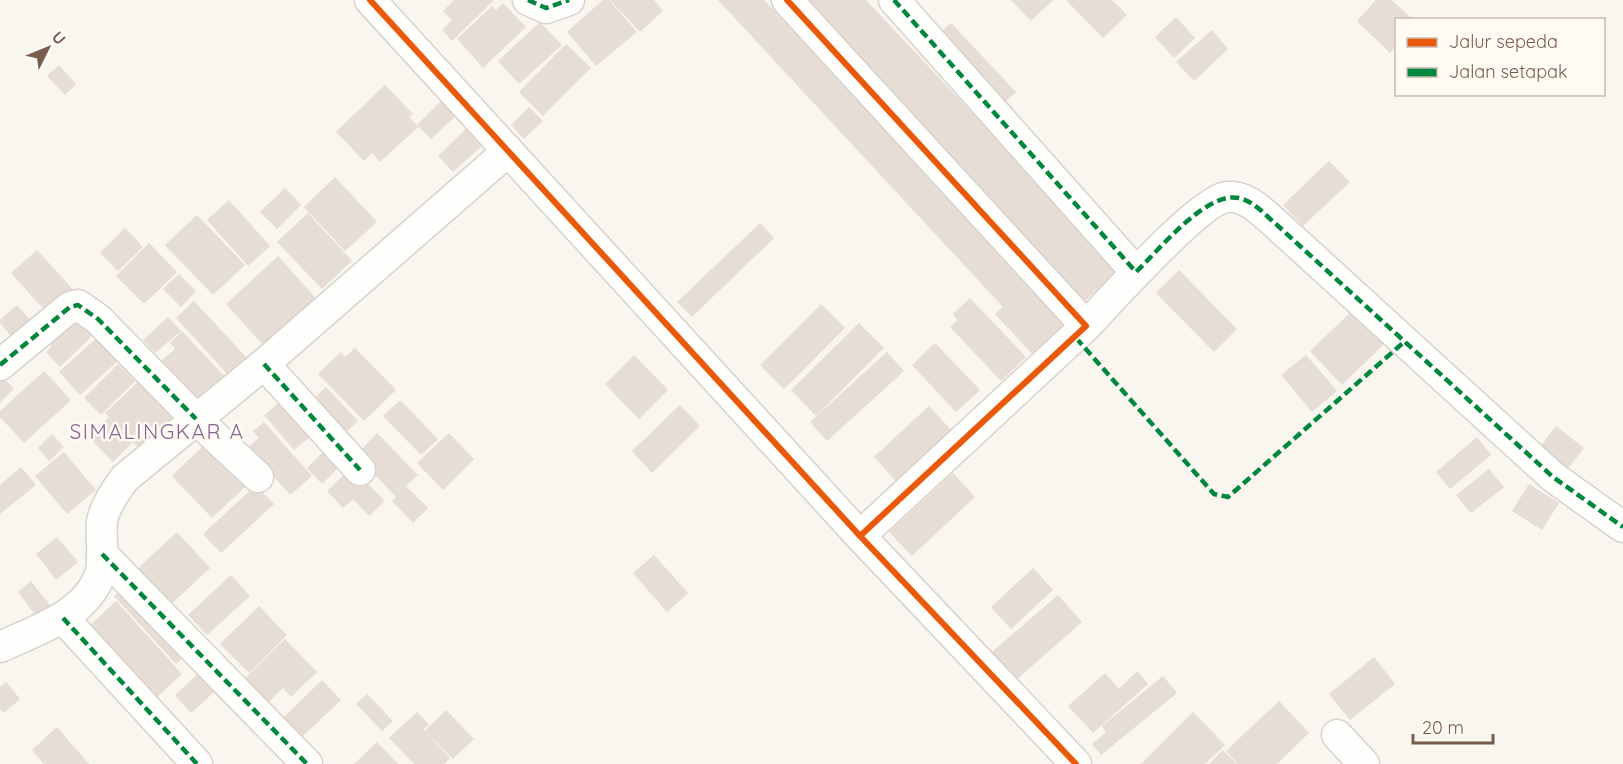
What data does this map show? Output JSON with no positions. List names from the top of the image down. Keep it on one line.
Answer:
{"districts":["SIMALINGKAR A"],"legend":["Jalur sepeda","Jalan setapak"],"scale_bar":"20 m","north":"top right"}
